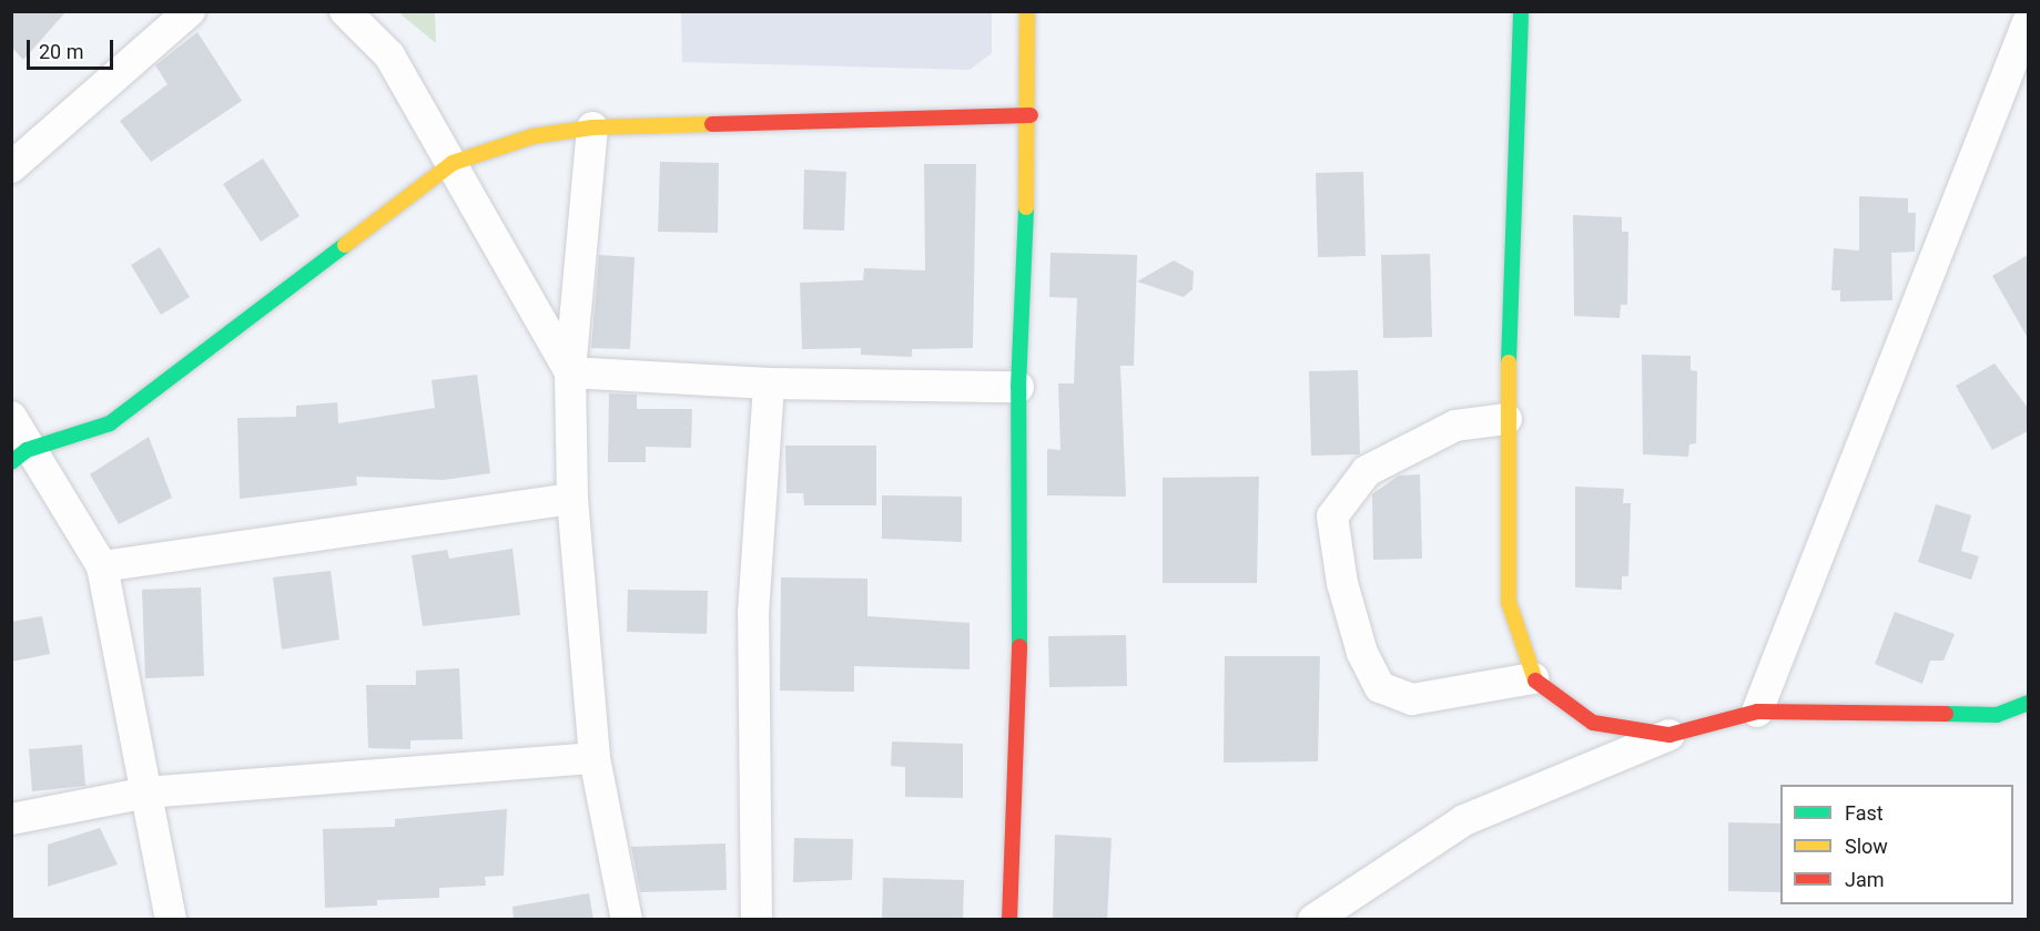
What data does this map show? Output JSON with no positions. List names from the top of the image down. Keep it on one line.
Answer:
{"legend":["Fast","Slow","Jam"],"scale_bar":"20 m"}
